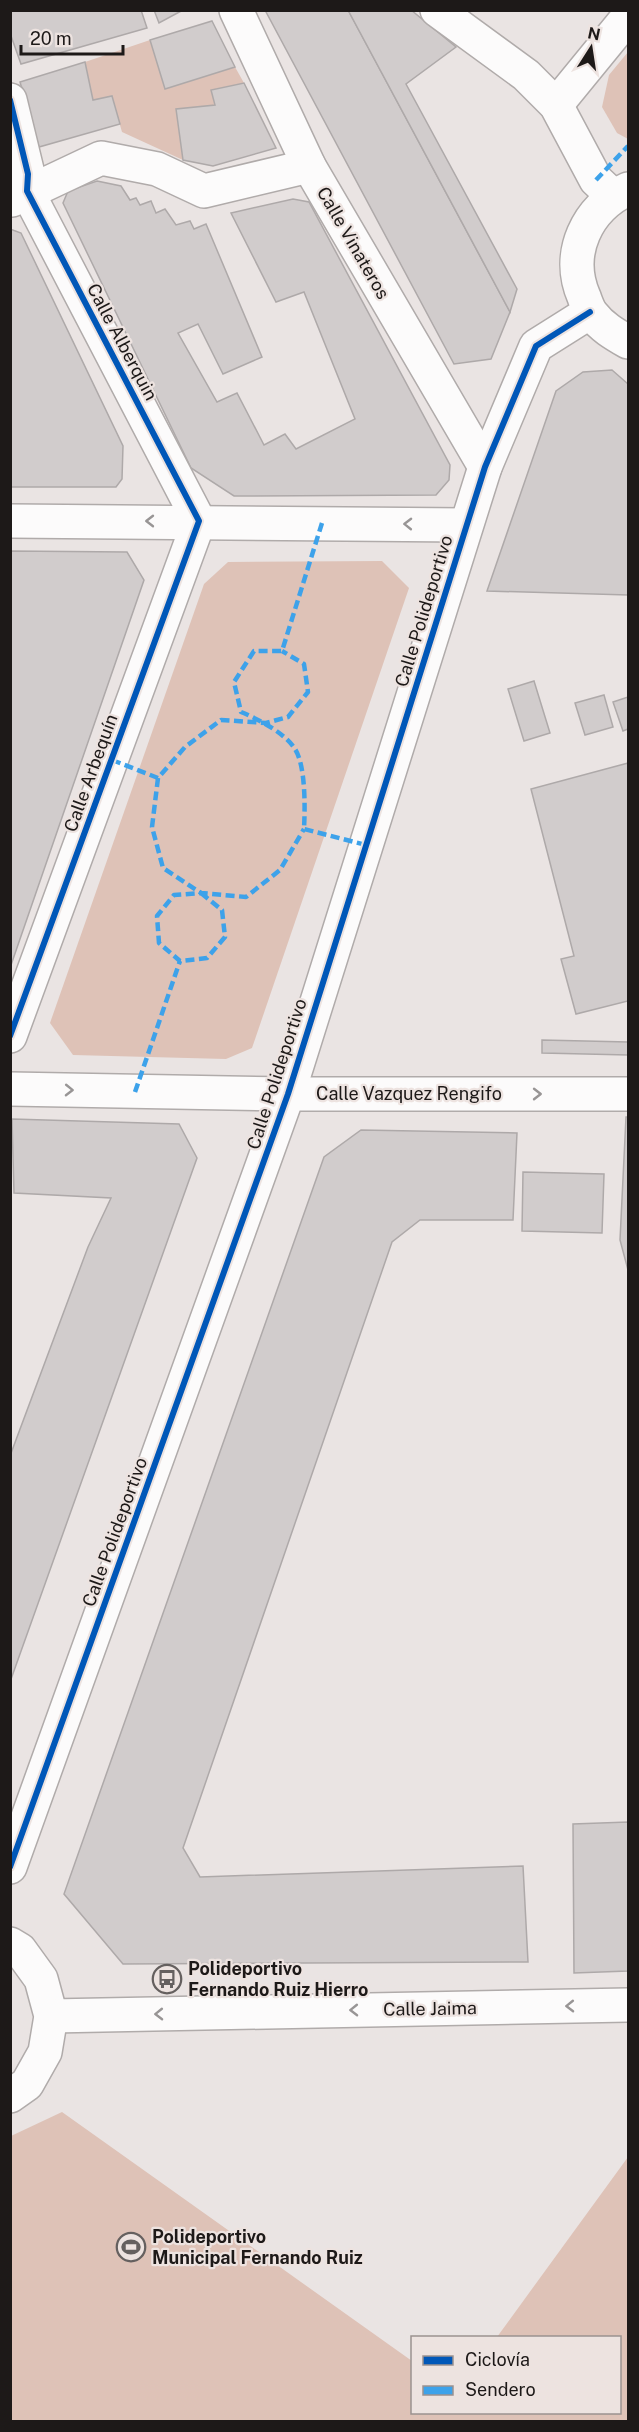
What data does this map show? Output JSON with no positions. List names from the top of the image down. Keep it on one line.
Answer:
{"streets":{"street":["Calle Vinateros","Calle Alberquin","Calle Polideportivo","Calle Arbequín","Calle Vazquez Rengifo","Calle Jaima"]},"crossings":[["Calle Vinateros","Calle Polideportivo"],["Calle Alberquin","Calle Arbequín"],["Calle Polideportivo","Calle Vazquez Rengifo"]],"one_way":["Calle Vazquez Rengifo","Calle Jaima"],"places":{"bus stop":["Polideportivo Fernando Ruiz Hierro"],"sports":["Polideportivo Municipal Fernando Ruiz"]},"legend":["Ciclovía","Sendero"],"scale_bar":"20 m","north":"top"}
